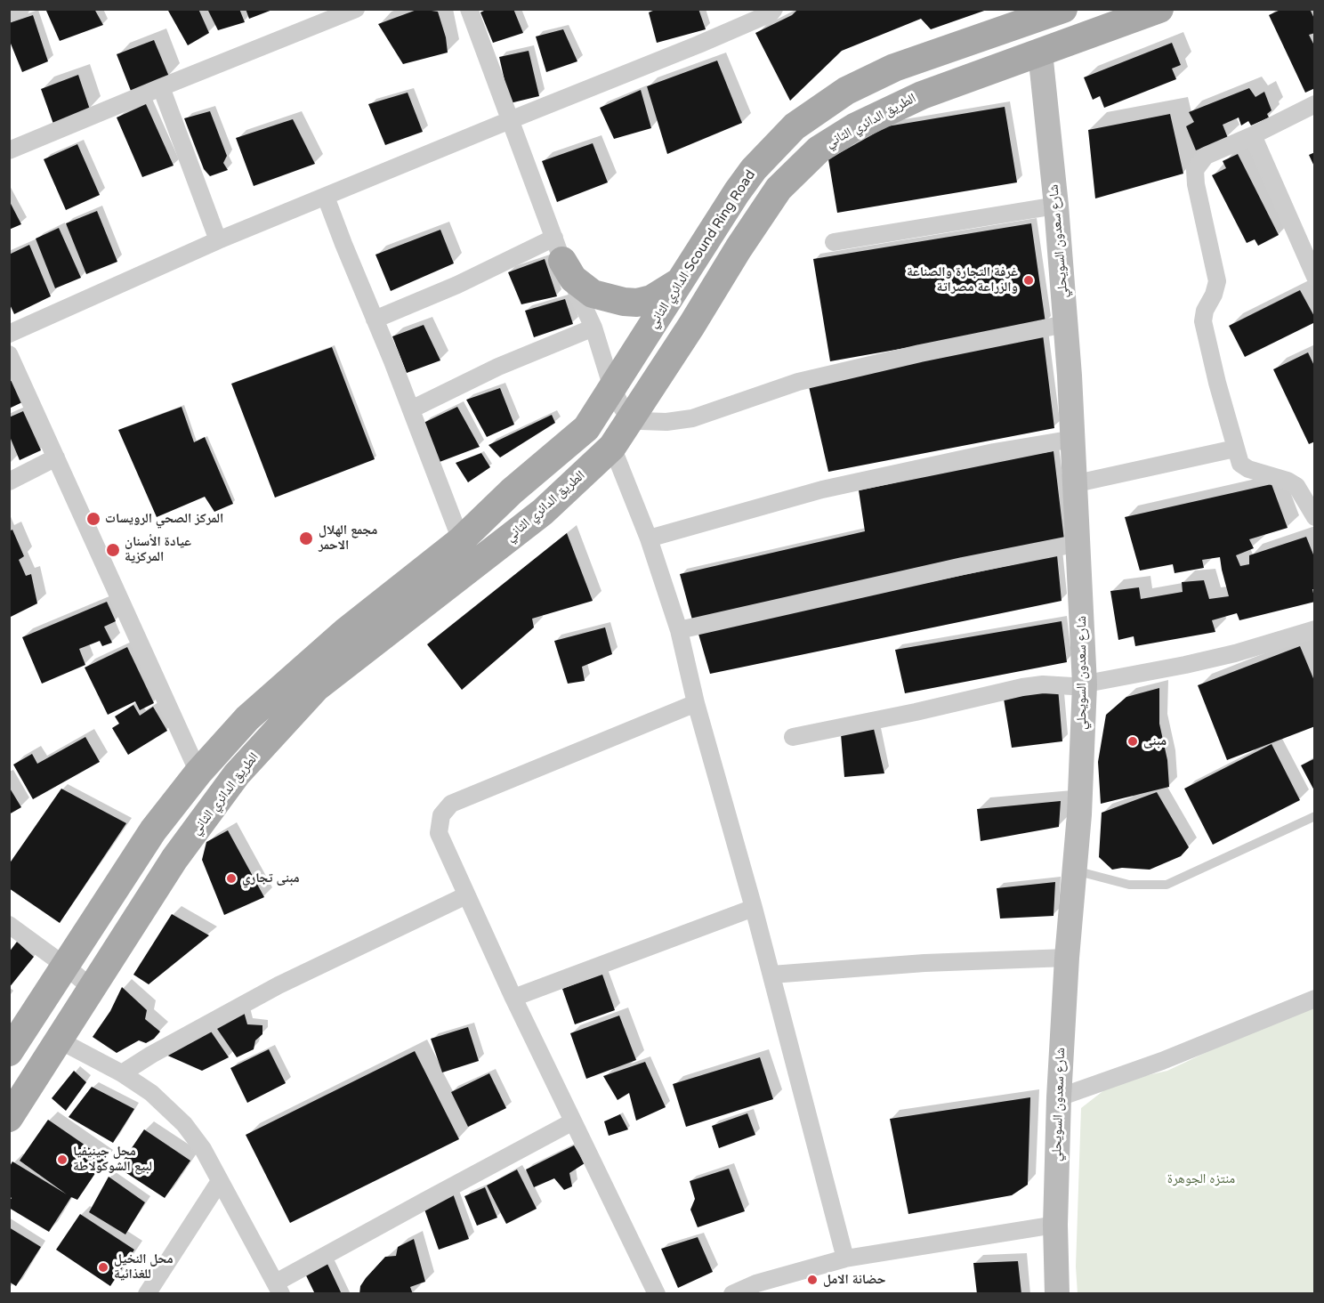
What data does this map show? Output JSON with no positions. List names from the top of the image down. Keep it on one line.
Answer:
{"streets":{"main road":["الطريق الدائري الثاني","شارع سعدون السويحلي","الدائري الثاني Scound Ring Road"]},"crossings":[["الطريق الدائري الثاني","شارع سعدون السويحلي"]],"parks":["منتزه الجوهرة"],"places":["غرفة التجارة والصناعة والزراعة مصراتة","المركز الصحي الرويسات","مجمع الهلال الاحمر","عيادة الأسنان المركزية","مبنى","مبنى تجاري","محل جينيفيا لبيع الشوكولاطة","محل النخيل للغذائية","حضانة الامل"]}
